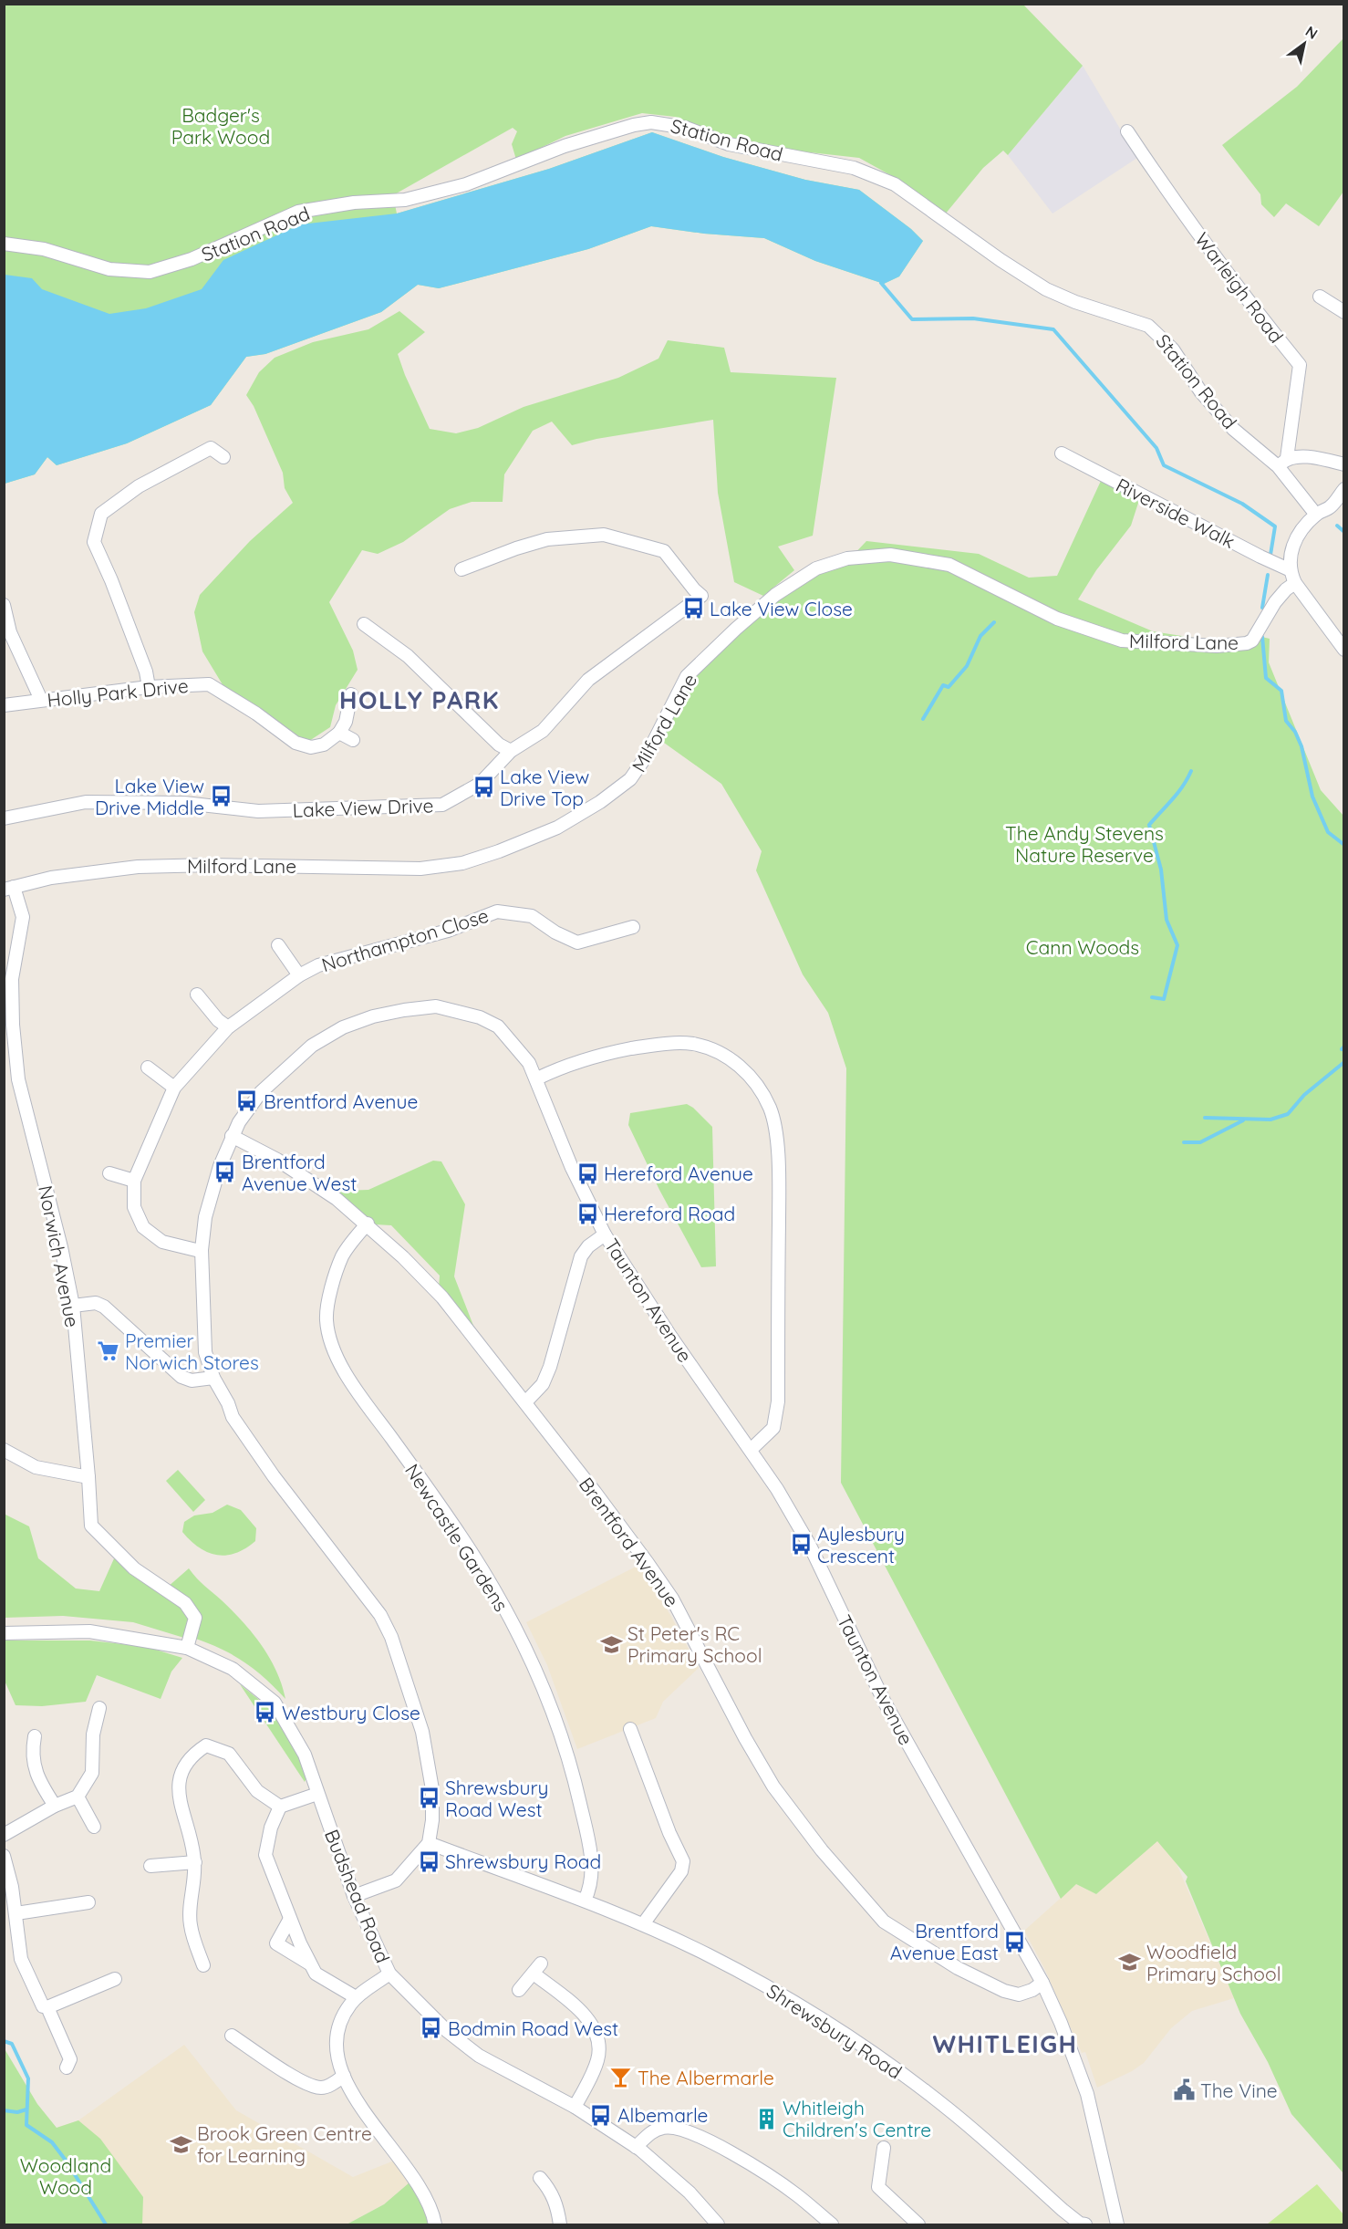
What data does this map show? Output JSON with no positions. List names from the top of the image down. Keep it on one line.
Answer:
{"streets":{"street":["Station Road","Warleigh Road","Riverside Walk","Milford Lane","Holly Park Drive","Lake View Drive","Northampton Close","Norwich Avenue","Taunton Avenue","Newcastle Gardens","Brentford Avenue","Budshead Road","Shrewsbury Road"]},"crossings":[["Station Road","Warleigh Road"],["Milford Lane","Norwich Avenue"],["Northampton Close","Taunton Avenue"],["Norwich Avenue","Budshead Road"],["Taunton Avenue","Brentford Avenue"],["Taunton Avenue","Shrewsbury Road"],["Newcastle Gardens","Brentford Avenue"],["Newcastle Gardens","Shrewsbury Road"]],"districts":["HOLLY PARK","WHITLEIGH"],"parks":["Badger's Park Wood","The Andy Stevens Nature Reserve","Cann Woods","Woodland Wood"],"places":{"bus stop":["Lake View Close","Lake View Drive Top","Lake View Drive Middle","Brentford Avenue","Brentford Avenue West","Hereford Avenue","Hereford Road","Aylesbury Crescent","Westbury Close","Shrewsbury Road West","Shrewsbury Road","Brentford Avenue East","Bodmin Road West","Albemarle"],"supermarket":["Premier Norwich Stores"],"school or university":["St Peter's RC Primary School","Woodfield Primary School","Brook Green Centre for Learning"],"bar":["The Albermarle"],"public building":["The Vine"],"building":["Whitleigh Children's Centre"]},"north":"top right"}
